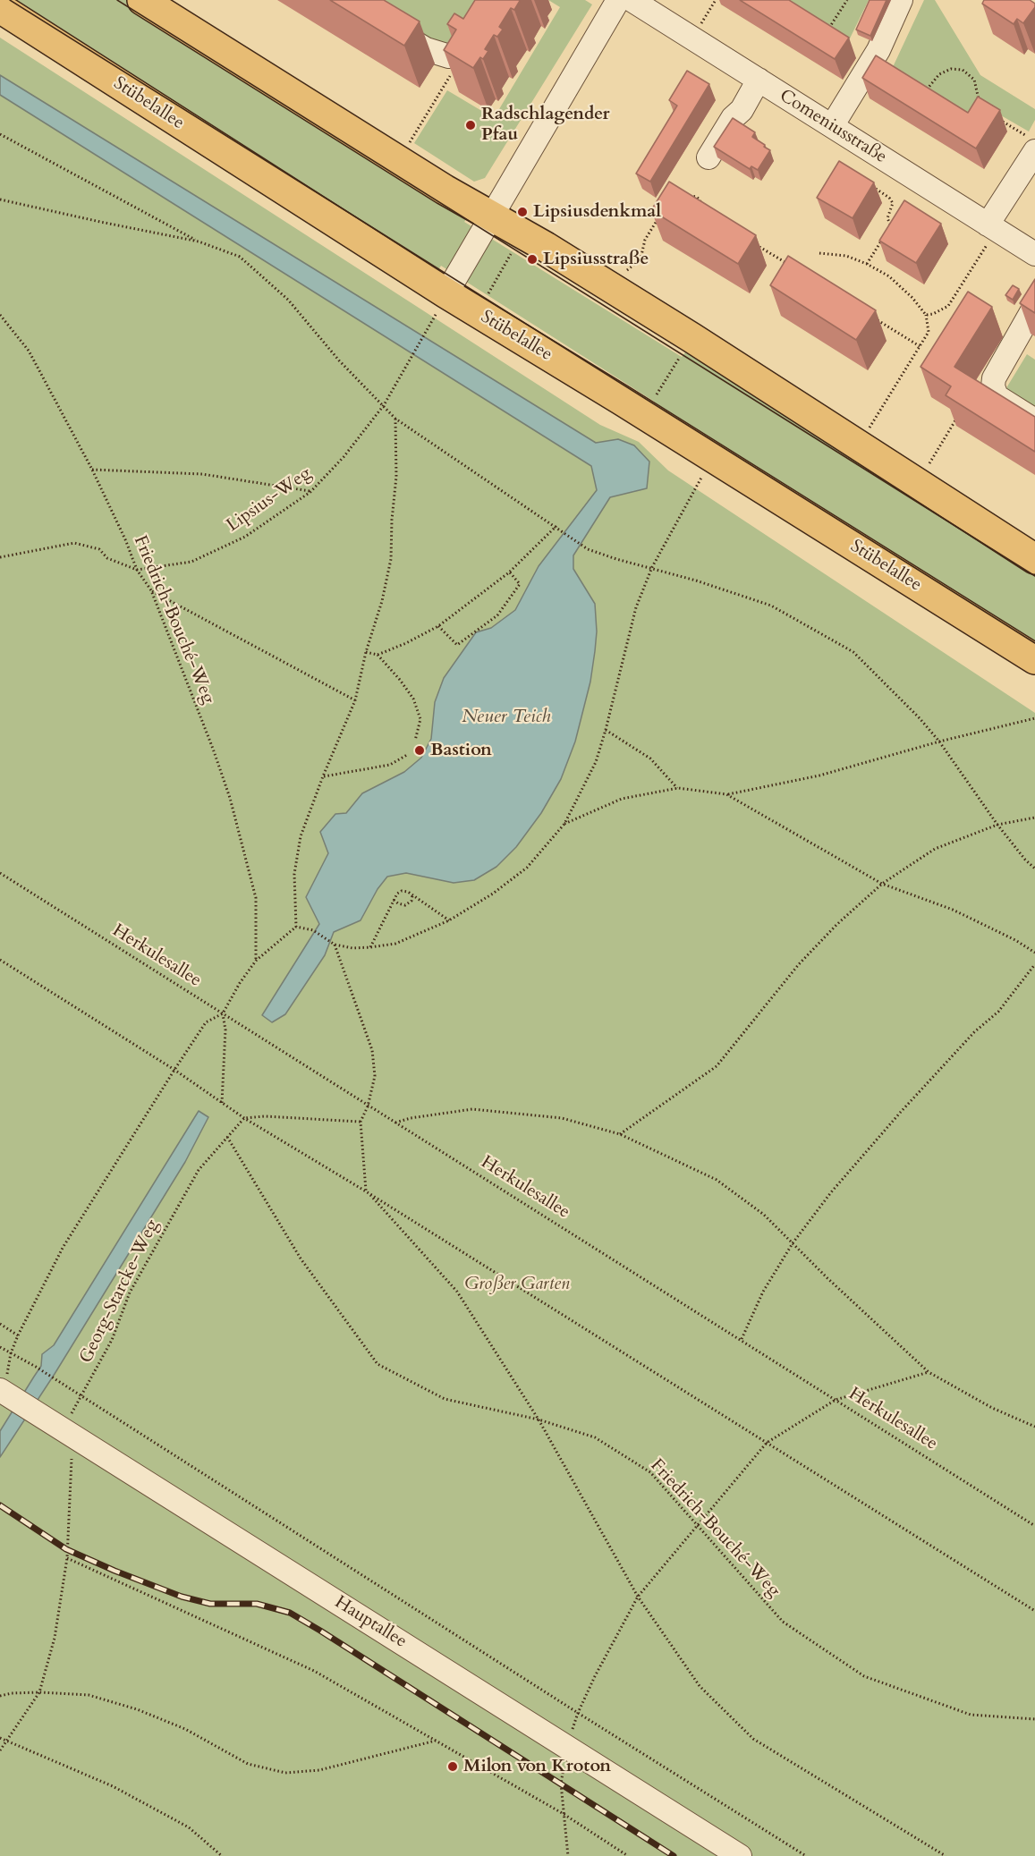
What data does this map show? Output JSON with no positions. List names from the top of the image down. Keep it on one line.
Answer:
{"streets":{"main road":["Stübelallee"],"street":["Comeniusstraße","Hauptallee"],"path":["Lipsius-Weg","Friedrich-Bouché-Weg","Herkulesallee","Georg-Starcke-Weg"]},"crossings":[["Stübelallee","Lipsius-Weg"],["Lipsius-Weg","Friedrich-Bouché-Weg"],["Friedrich-Bouché-Weg","Georg-Starcke-Weg"],["Georg-Starcke-Weg","Hauptallee"]],"water":["Neuer Teich"],"parks":["Großer Garten"],"places":["Radschlagender Pfau","Lipsiusdenkmal","Lipsiusstraße","Bastion","Milon von Kroton"]}
